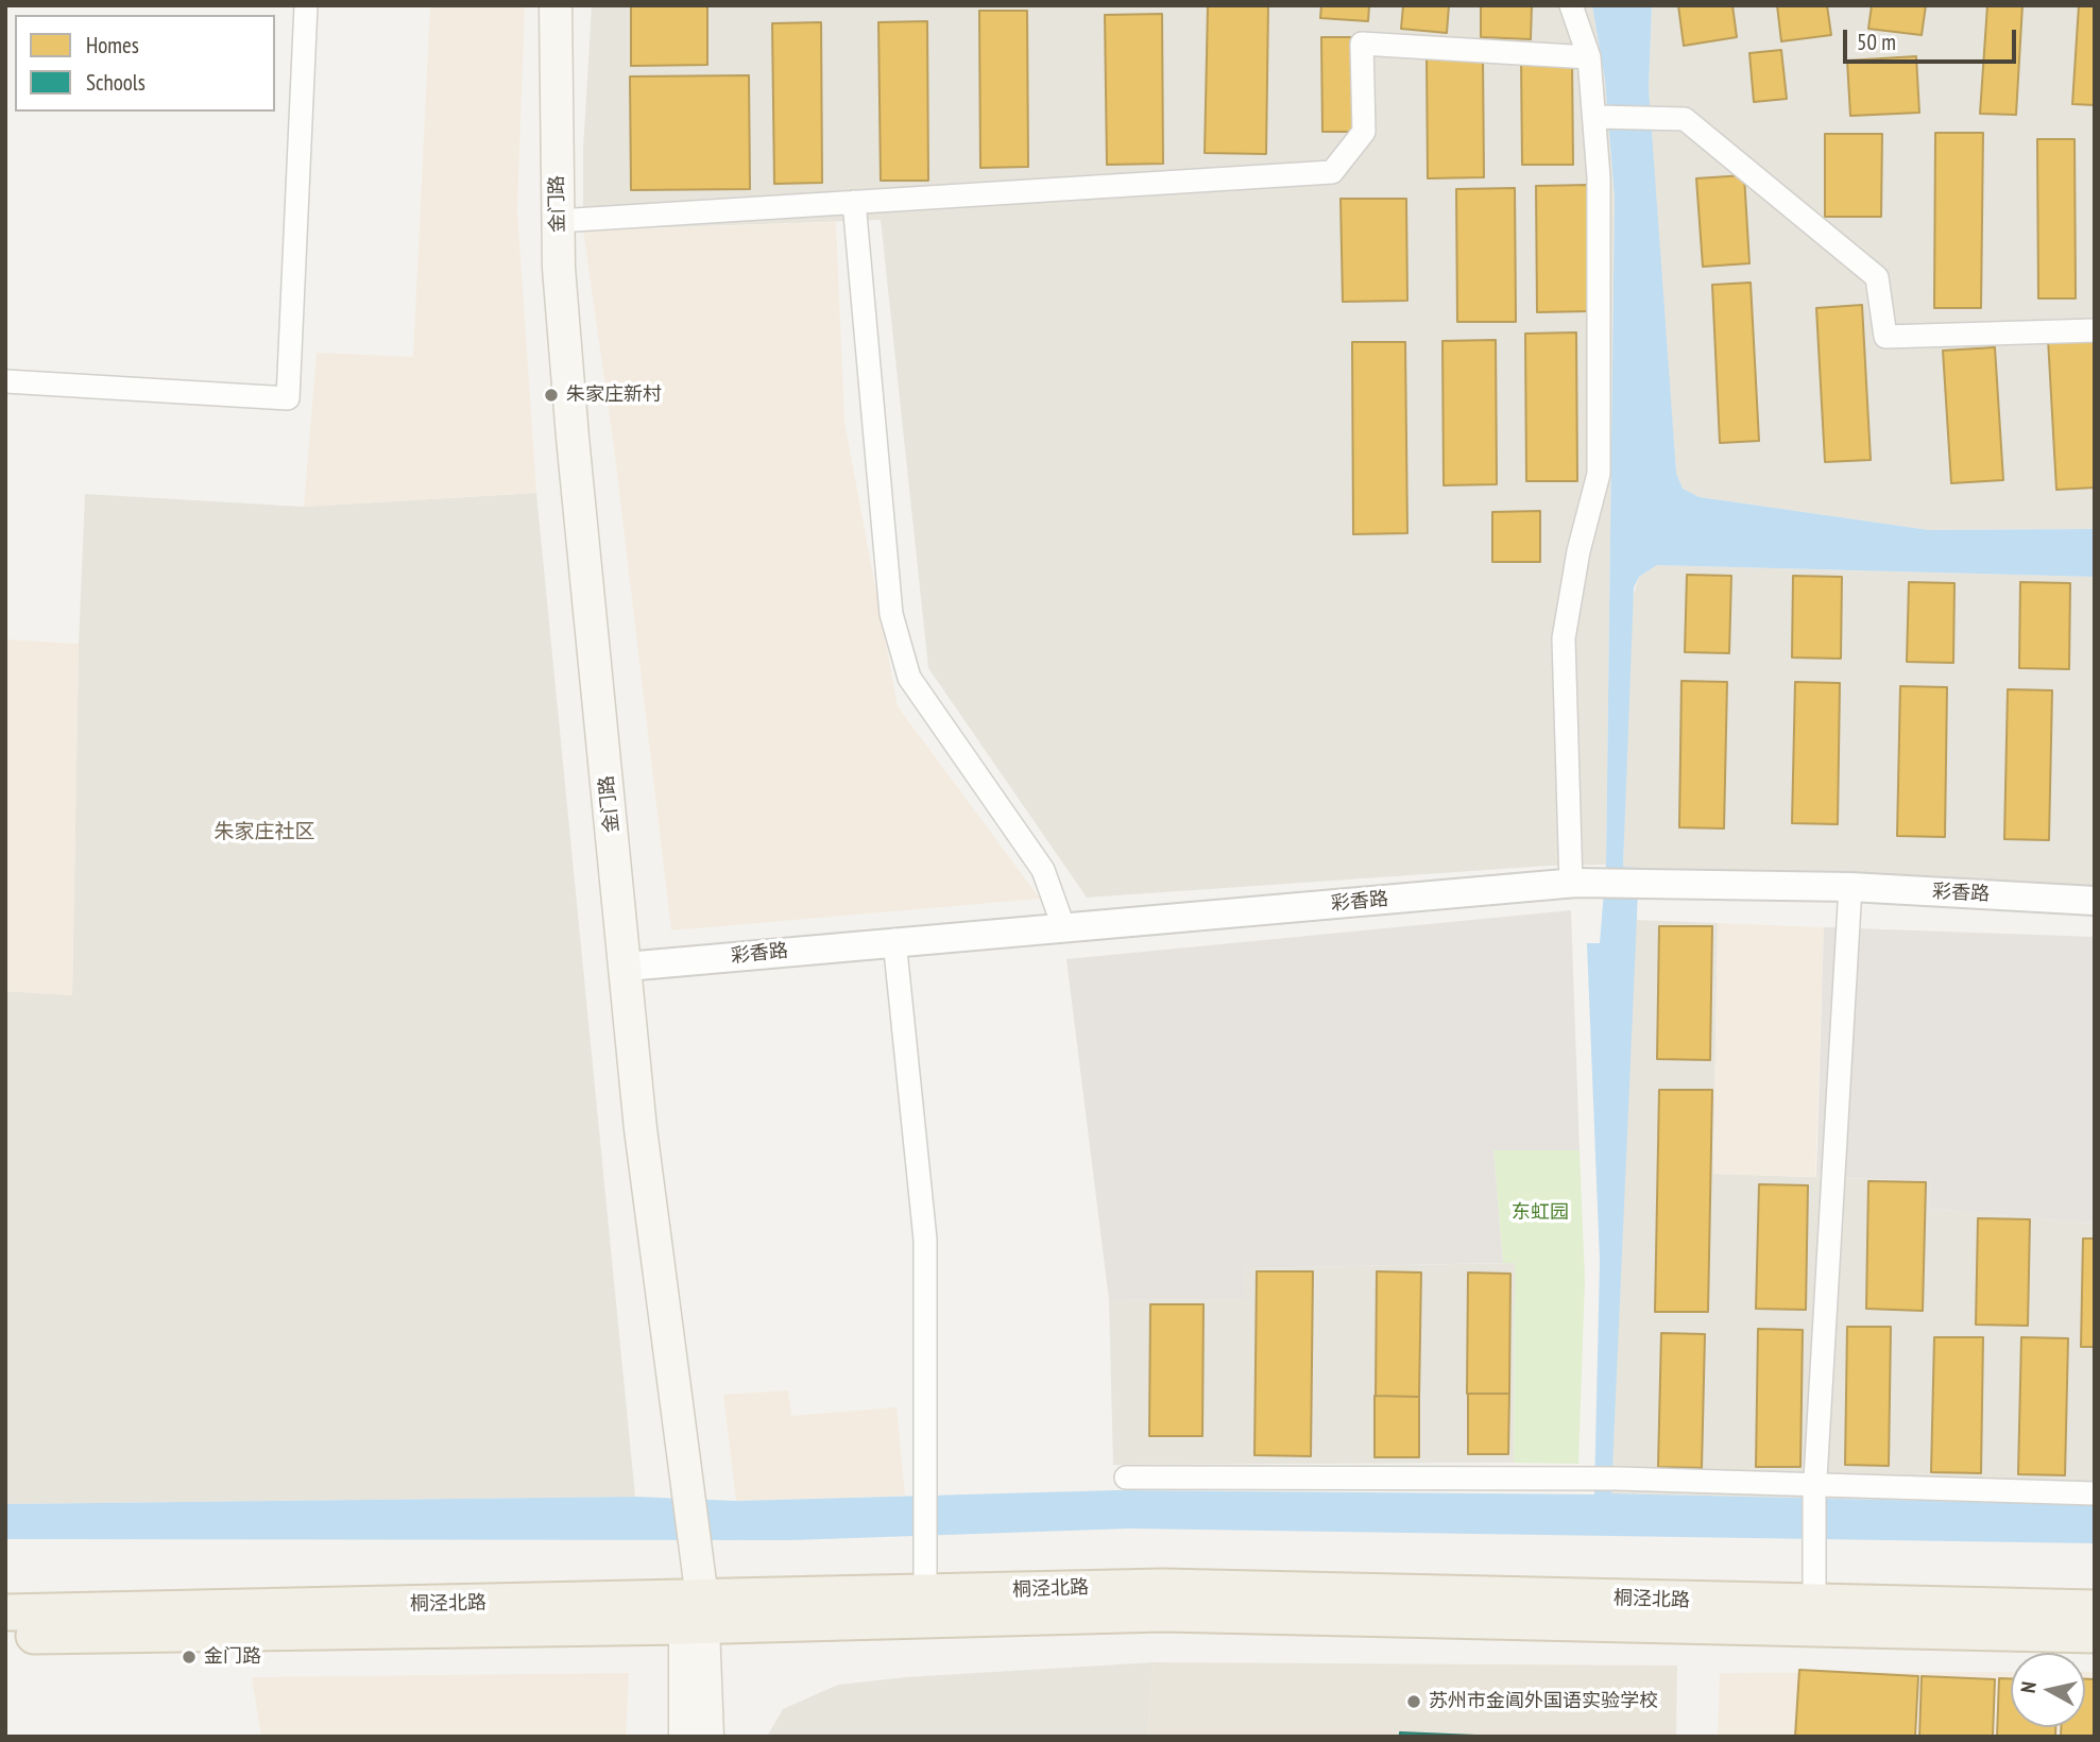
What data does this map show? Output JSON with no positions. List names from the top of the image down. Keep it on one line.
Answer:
{"streets":{"main road":["金门路","桐泾北路"],"street":["彩香路"]},"crossings":[["金门路","彩香路"],["金门路","桐泾北路"]],"districts":["朱家庄社区"],"parks":["东虹园"],"places":["朱家庄新村","金门路","苏州市金阊外国语实验学校"],"legend":["Homes","Schools"],"scale_bar":"50 m","north":"left"}
